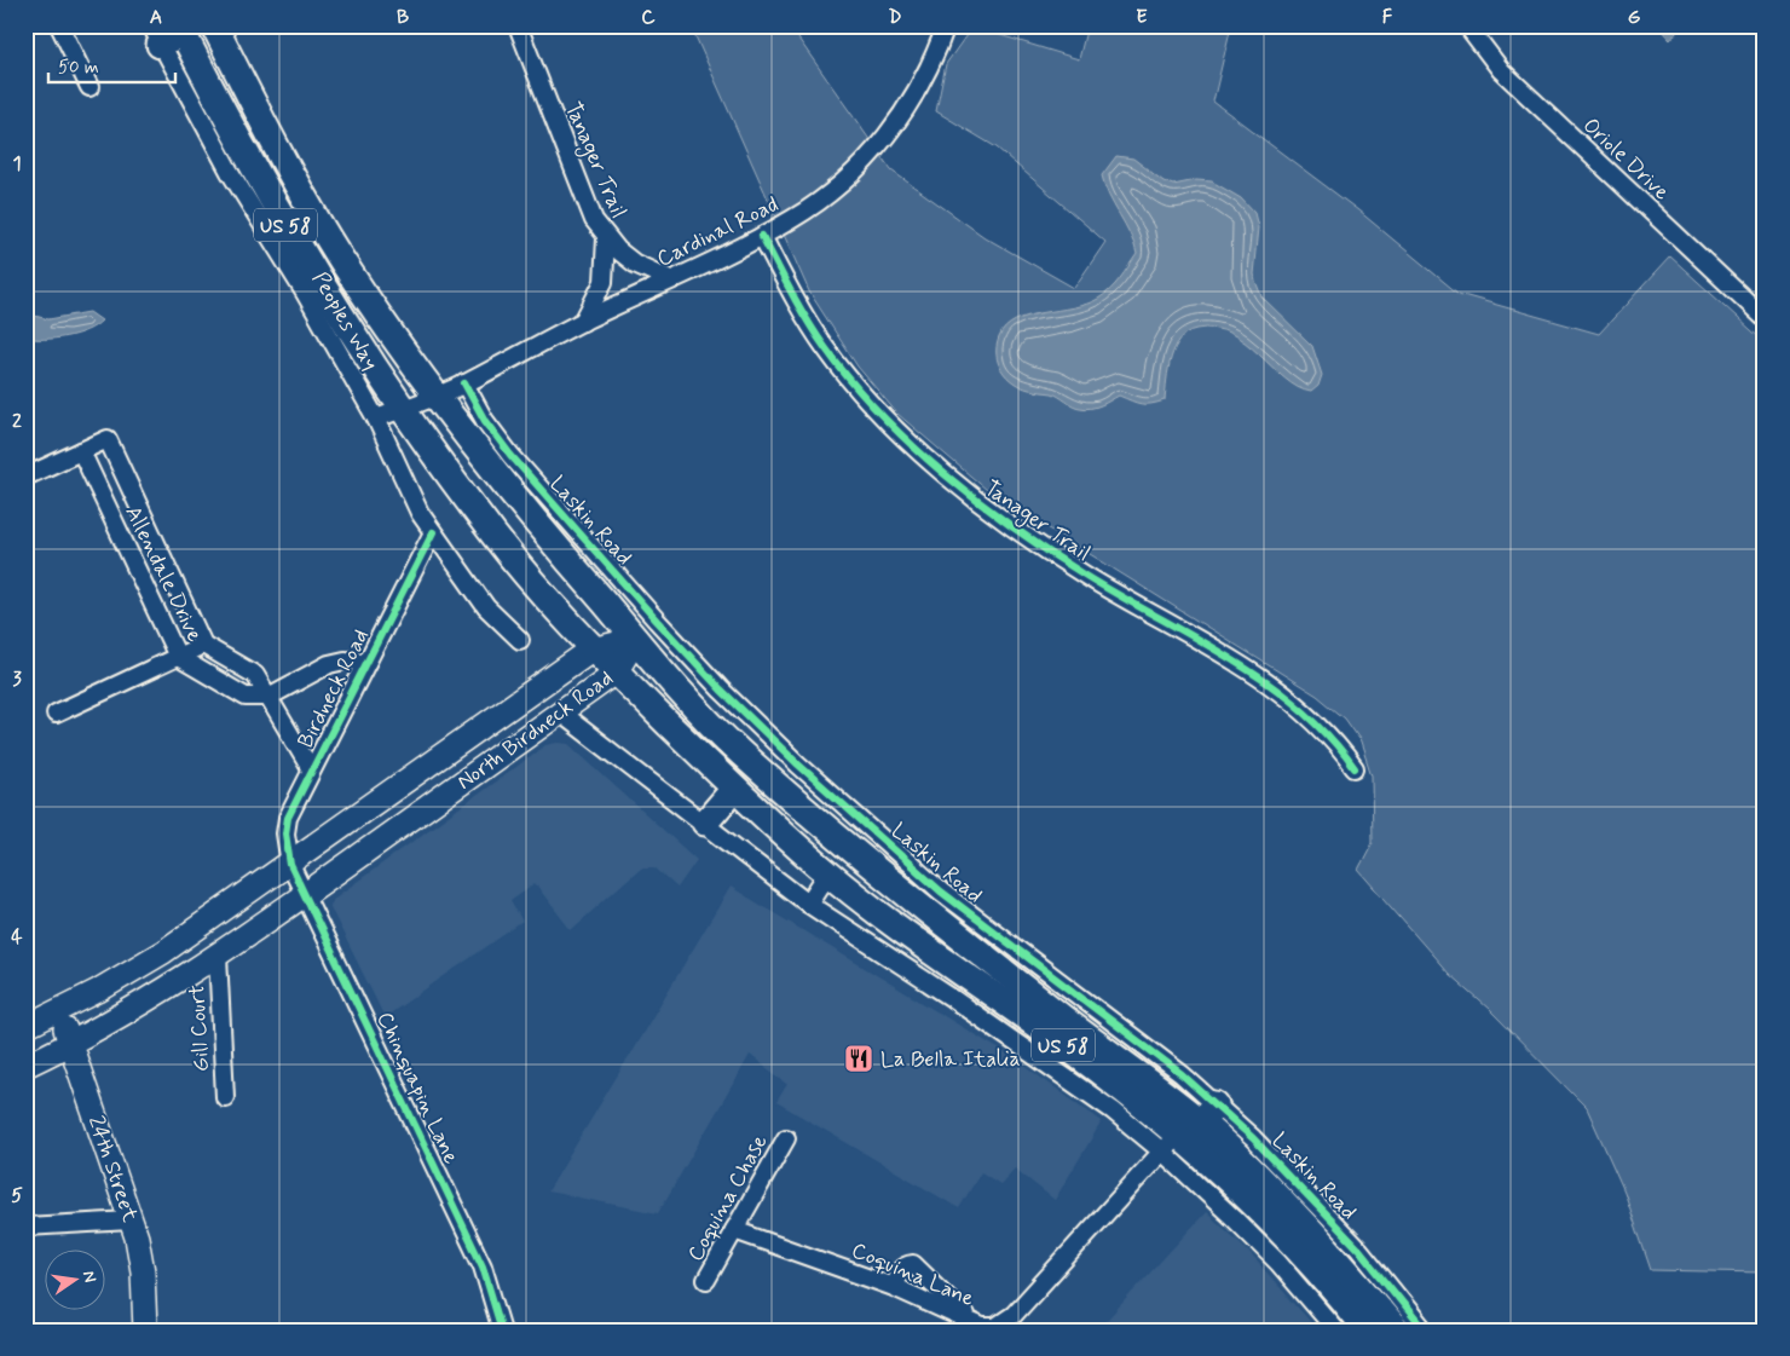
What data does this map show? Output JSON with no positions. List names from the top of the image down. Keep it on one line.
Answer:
{"streets":{"main road":["US 58","Laskin Road","North Birdneck Road","24th Street"],"street":["Oriole Drive","Tanager Trail","Cardinal Road","Peoples Way","Allendale Drive","Birdneck Road","Gill Court","Chinquapin Lane","Coquina Chase","Coquina Lane"]},"crossings":[["Tanager Trail","Cardinal Road"],["US 58","Peoples Way"],["US 58","North Birdneck Road"],["US 58","Coquina Lane"],["Cardinal Road","Laskin Road"],["Laskin Road","North Birdneck Road"],["Allendale Drive","Birdneck Road"],["Birdneck Road","North Birdneck Road"],["Birdneck Road","Chinquapin Lane"],["North Birdneck Road","Gill Court"],["North Birdneck Road","Chinquapin Lane"],["North Birdneck Road","24th Street"],["Coquina Chase","Coquina Lane"]],"places":{"restaurant":["La Bella Italia"]},"scale_bar":"50 m","north":"right","grid":{"columns":["A","B","C","D","E","F","G"],"rows":["1","2","3","4","5"]}}
